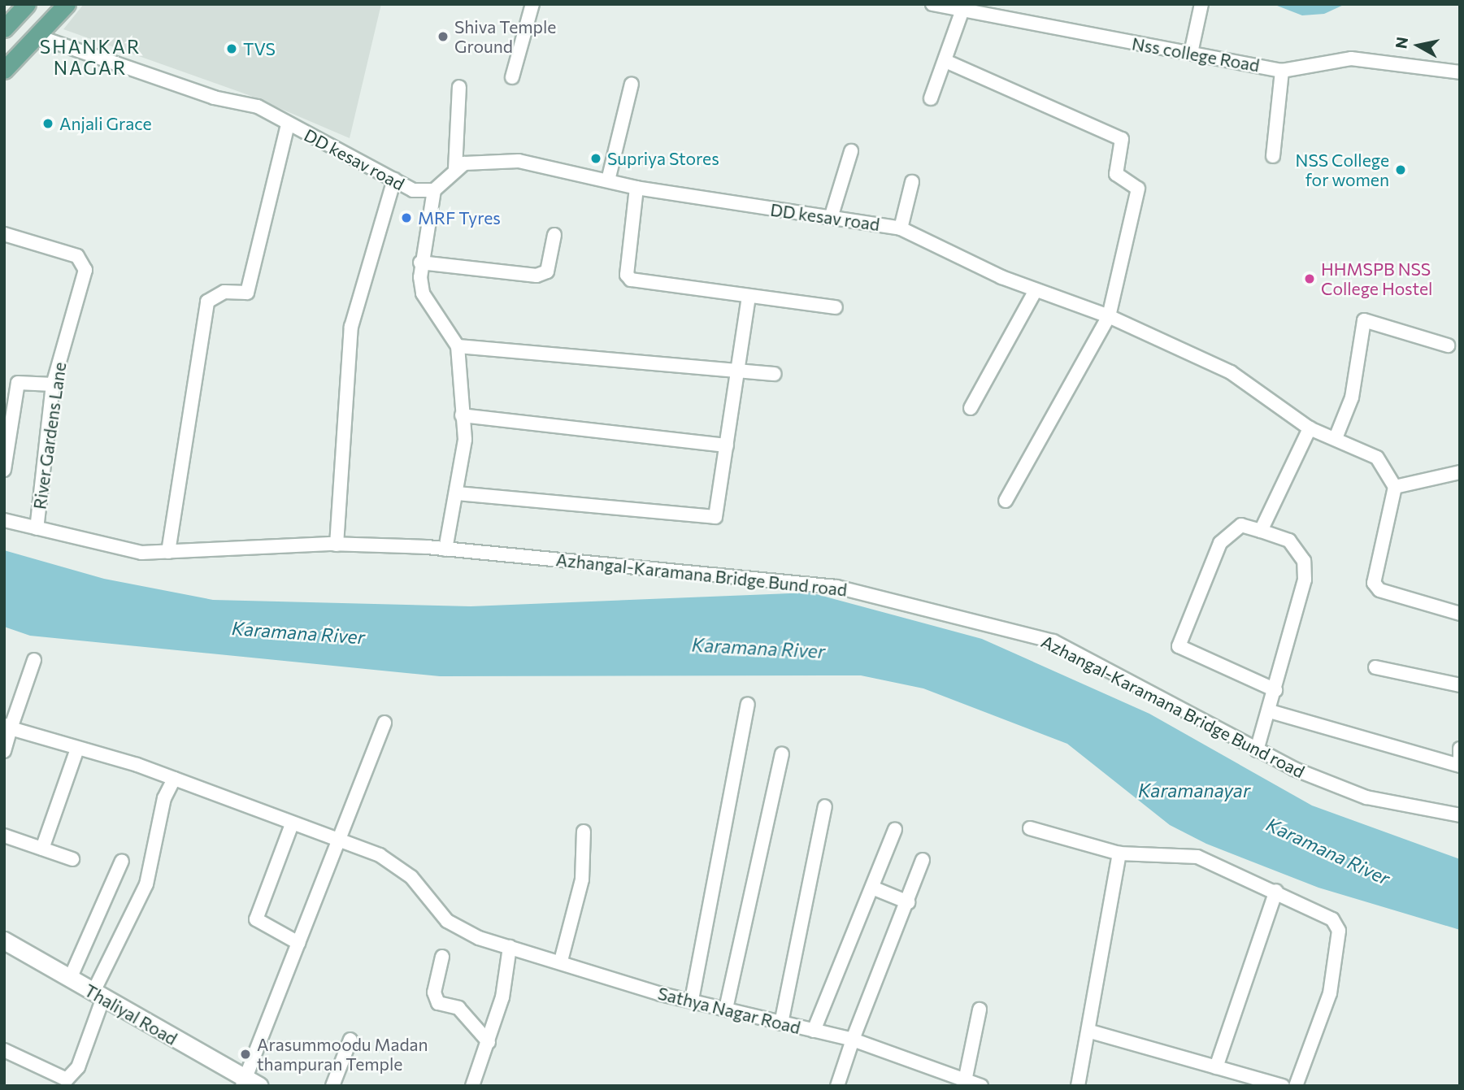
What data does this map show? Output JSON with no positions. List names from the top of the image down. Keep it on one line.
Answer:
{"streets":{"street":["Nss college Road","DD kesav road","River Gardens Lane","Azhangal-Karamana Bridge Bund road","Sathya Nagar Road","Thaliyal Road"]},"crossings":[["River Gardens Lane","Azhangal-Karamana Bridge Bund road"]],"districts":["SHANKAR NAGAR"],"water":["Karamana River","Karamanayar"],"places":["Shiva Temple Ground","TVS","Anjali Grace","Supriya Stores","NSS College for women","MRF Tyres","HHMSPB NSS College Hostel","Arasummoodu Madan thampuran Temple"],"north":"left"}
